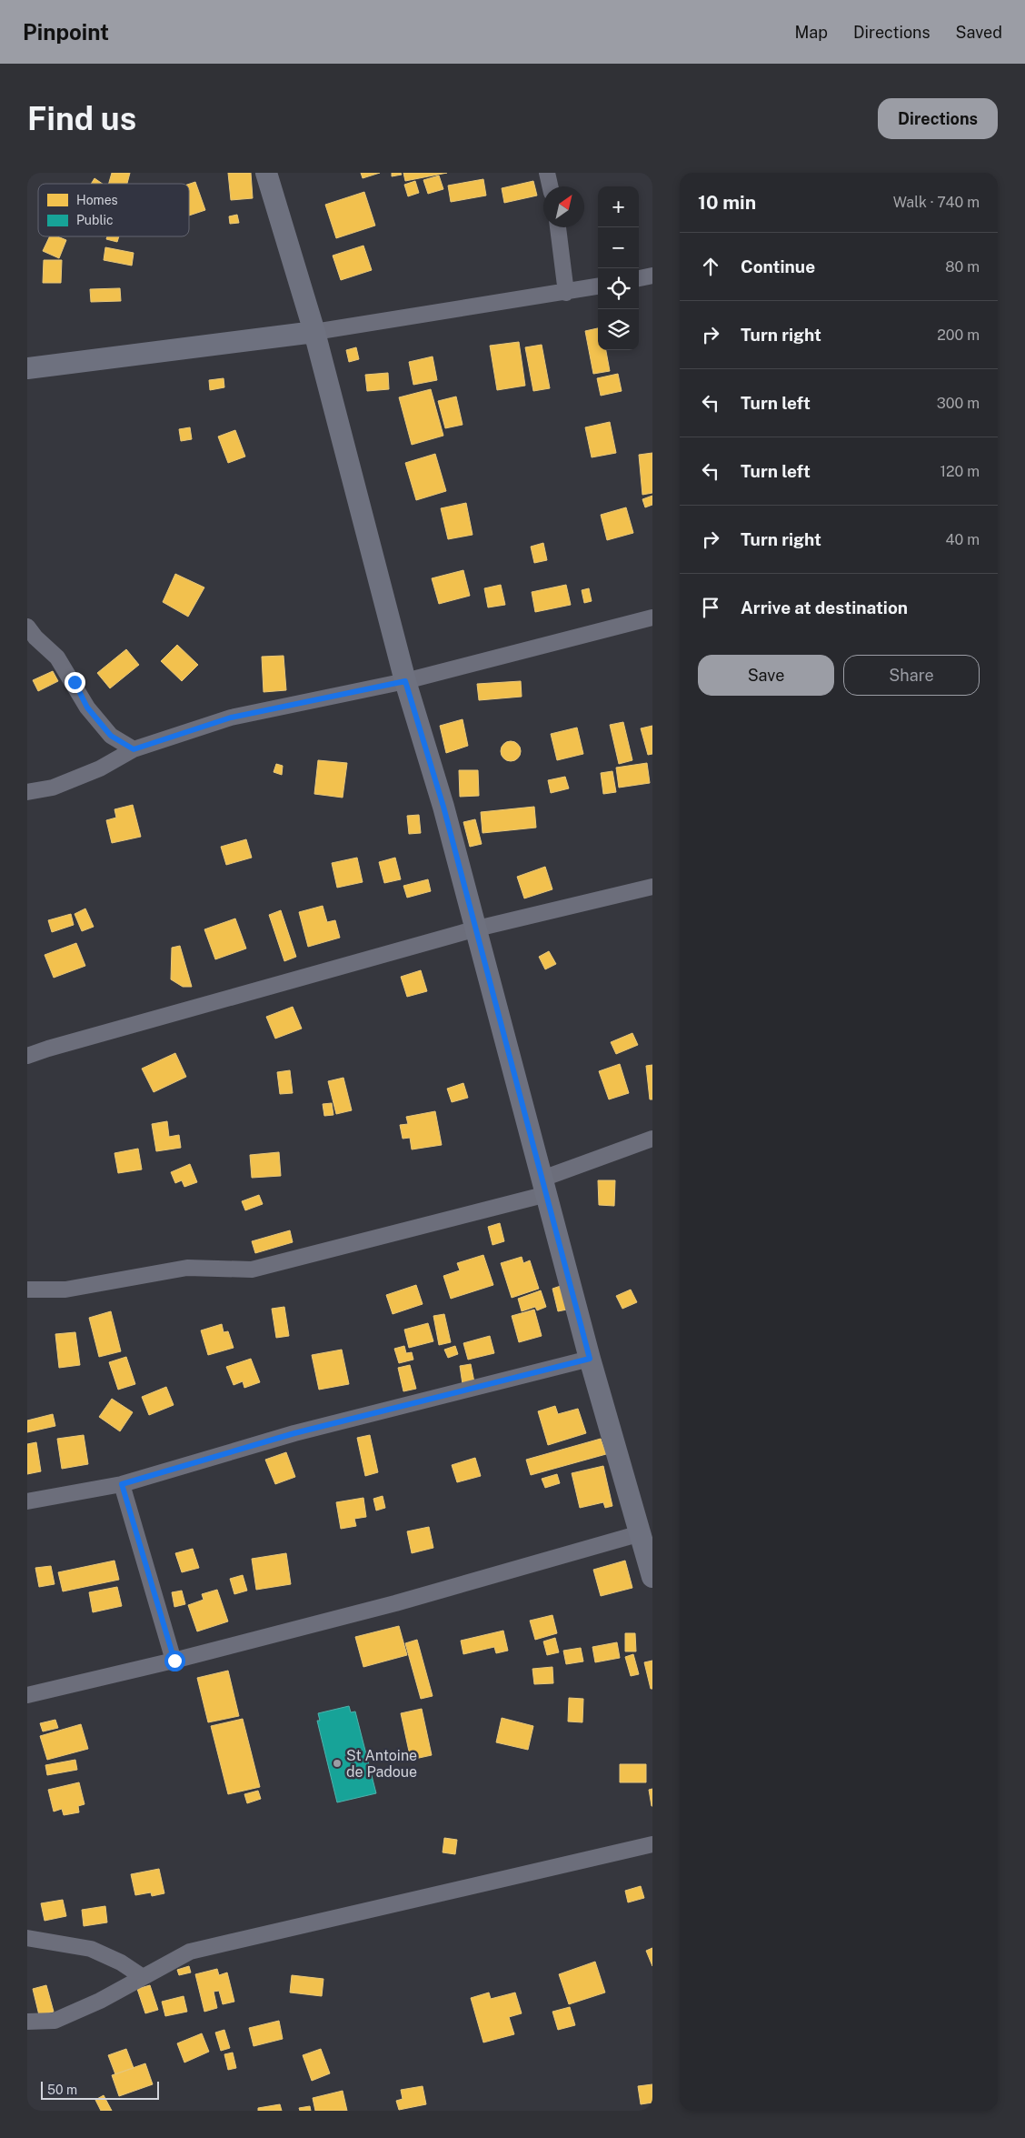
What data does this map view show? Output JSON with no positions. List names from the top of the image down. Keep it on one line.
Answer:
{"places":["St Antoine de Padoue"],"legend":["Homes","Public"],"scale_bar":"50 m","north":"top right","page":{"header":"Pinpoint","nav":["Map","Directions","Saved"],"buttons":["Directions",["Save","Share"]],"title":"Find us","heading":["10 min","Walk · 740 m"],"map_buttons":["+","−"],"list":[["Continue","80 m"],["Turn right","200 m"],["Turn left","300 m"],["Turn left","120 m"],["Turn right","40 m"],"Arrive at destination"],"scale":"50 m"}}
